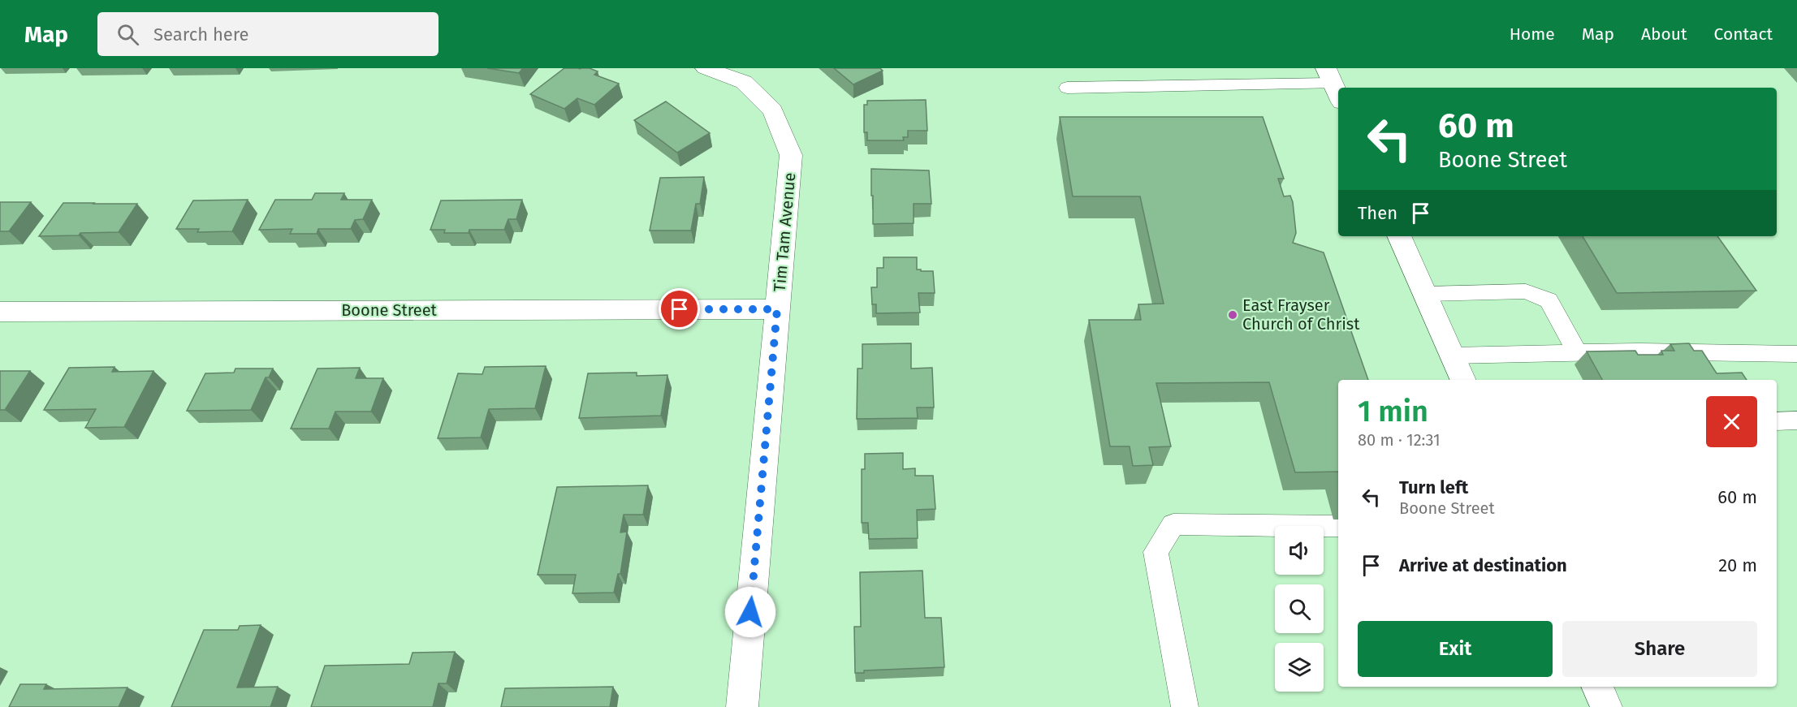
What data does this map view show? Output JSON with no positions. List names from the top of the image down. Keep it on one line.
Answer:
{"streets":{"street":["Tim Tam Avenue","Boone Street"]},"crossings":[["Tim Tam Avenue","Boone Street"]],"places":["East Frayser Church of Christ"],"page":{"header":"Map","search":"Search here","nav":["Home","Map","About","Contact"],"turn":["60 m","Boone Street"],"then":"Then","heading":["1 min","80 m · 12:31"],"list":[{"name":"Turn left","note":"Boone Street","value":"60 m"},{"name":"Arrive at destination","value":"20 m"}],"buttons":["Exit","Share"]}}
